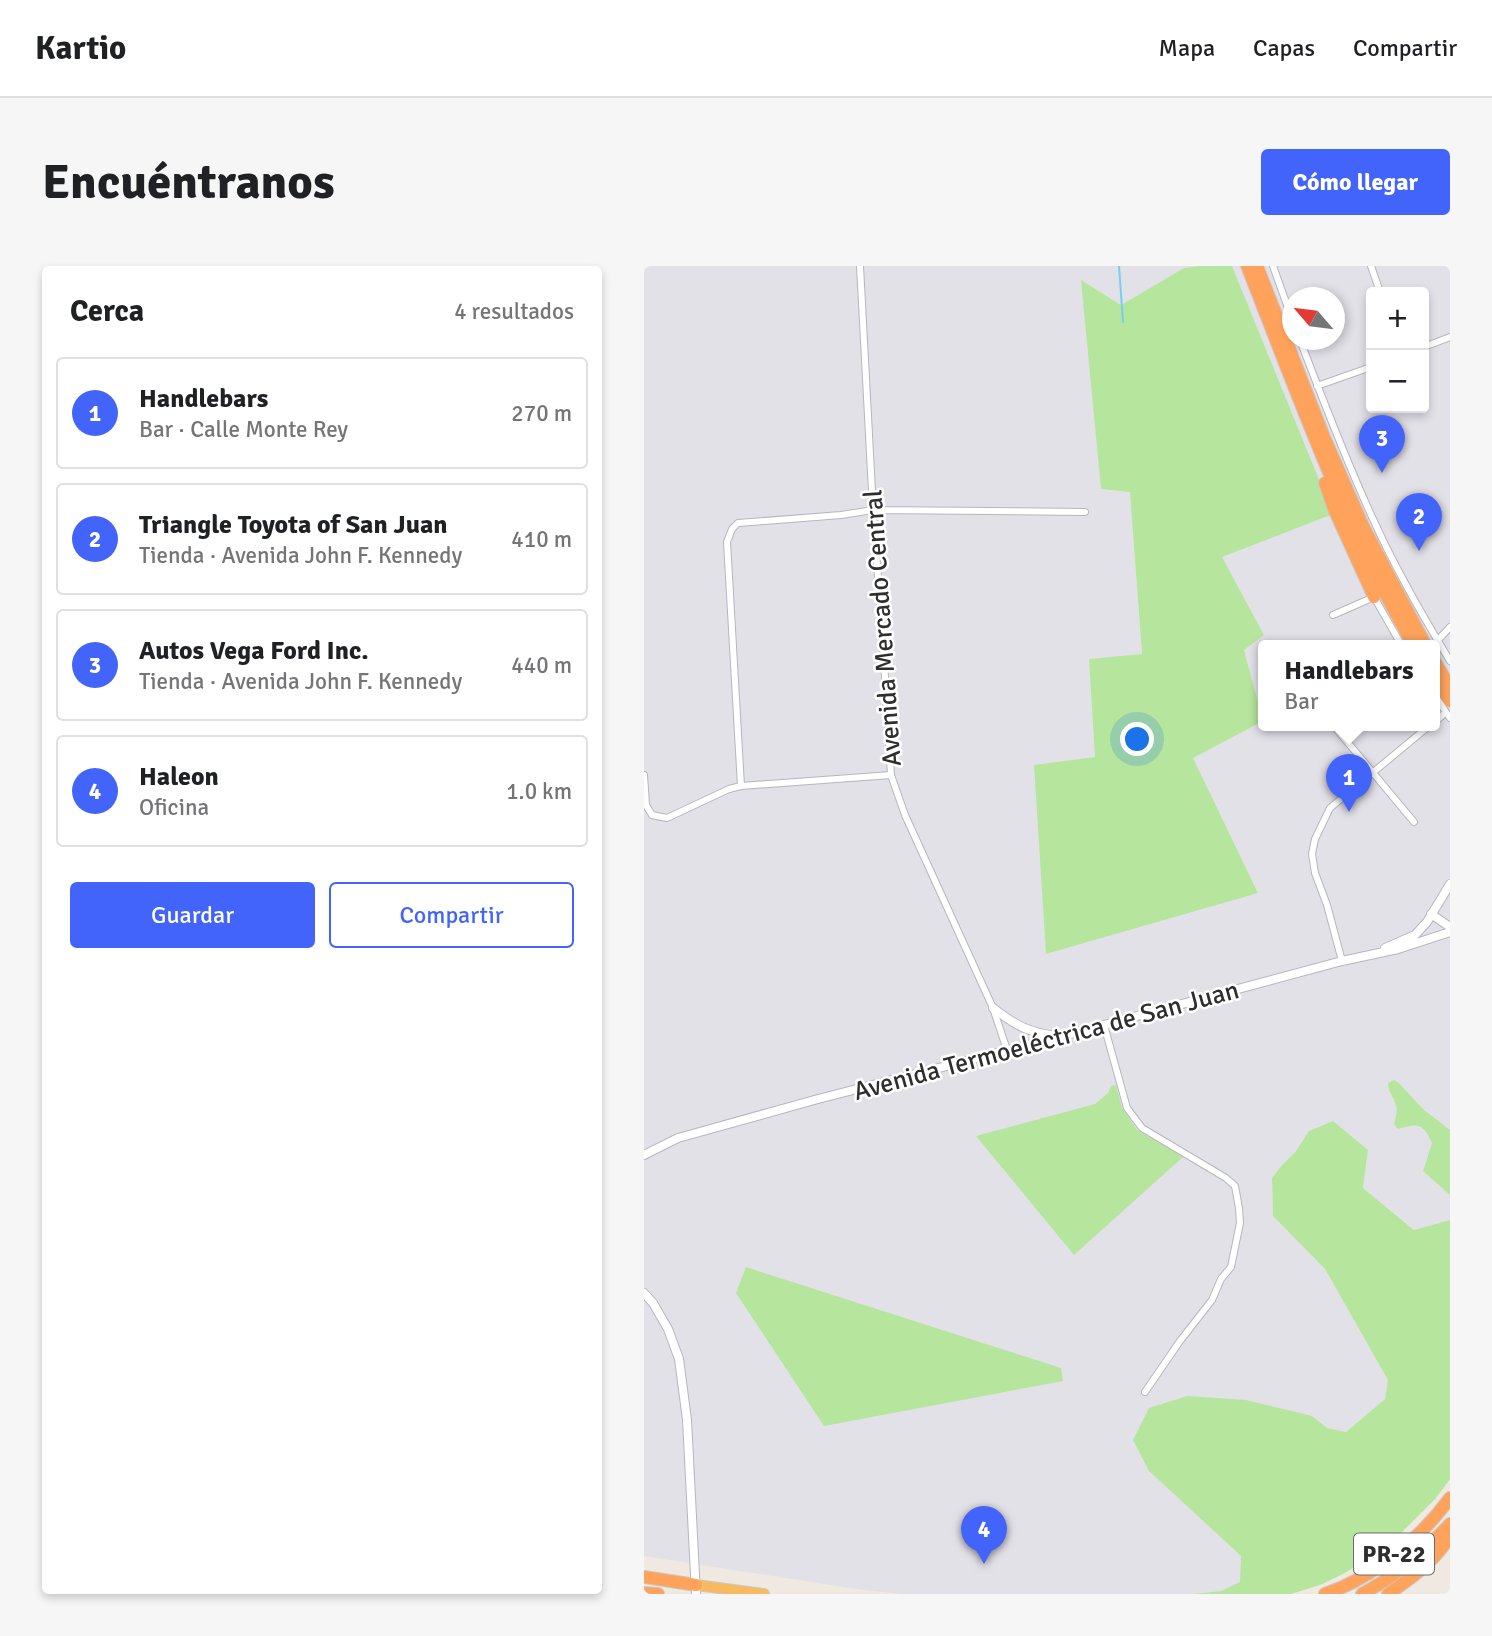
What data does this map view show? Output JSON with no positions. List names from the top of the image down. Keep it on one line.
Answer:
{"streets":{"highway":["PR-22"],"street":["Avenida Mercado Central","Avenida Termoeléctrica de San Juan"]},"crossings":[["Avenida Mercado Central","Avenida Termoeléctrica de San Juan"]],"north":"top left","page":{"header":"Kartio","nav":["Mapa","Capas","Compartir"],"buttons":["Cómo llegar",["Guardar","Compartir"]],"title":"Encuéntranos","heading":["Cerca","4 resultados"],"map_buttons":["+","−"],"list":[{"mark":"1","name":"Handlebars","note":"Bar · Calle Monte Rey","value":"270 m"},{"mark":"2","name":"Triangle Toyota of San Juan","note":"Tienda · Avenida John F. Kennedy","value":"410 m"},{"mark":"3","name":"Autos Vega Ford Inc.","note":"Tienda · Avenida John F. Kennedy","value":"440 m"},{"mark":"4","name":"Haleon","note":"Oficina","value":"1.0 km"}],"pins":["3","2","1","4"],"popup":["Handlebars","Bar"]}}
